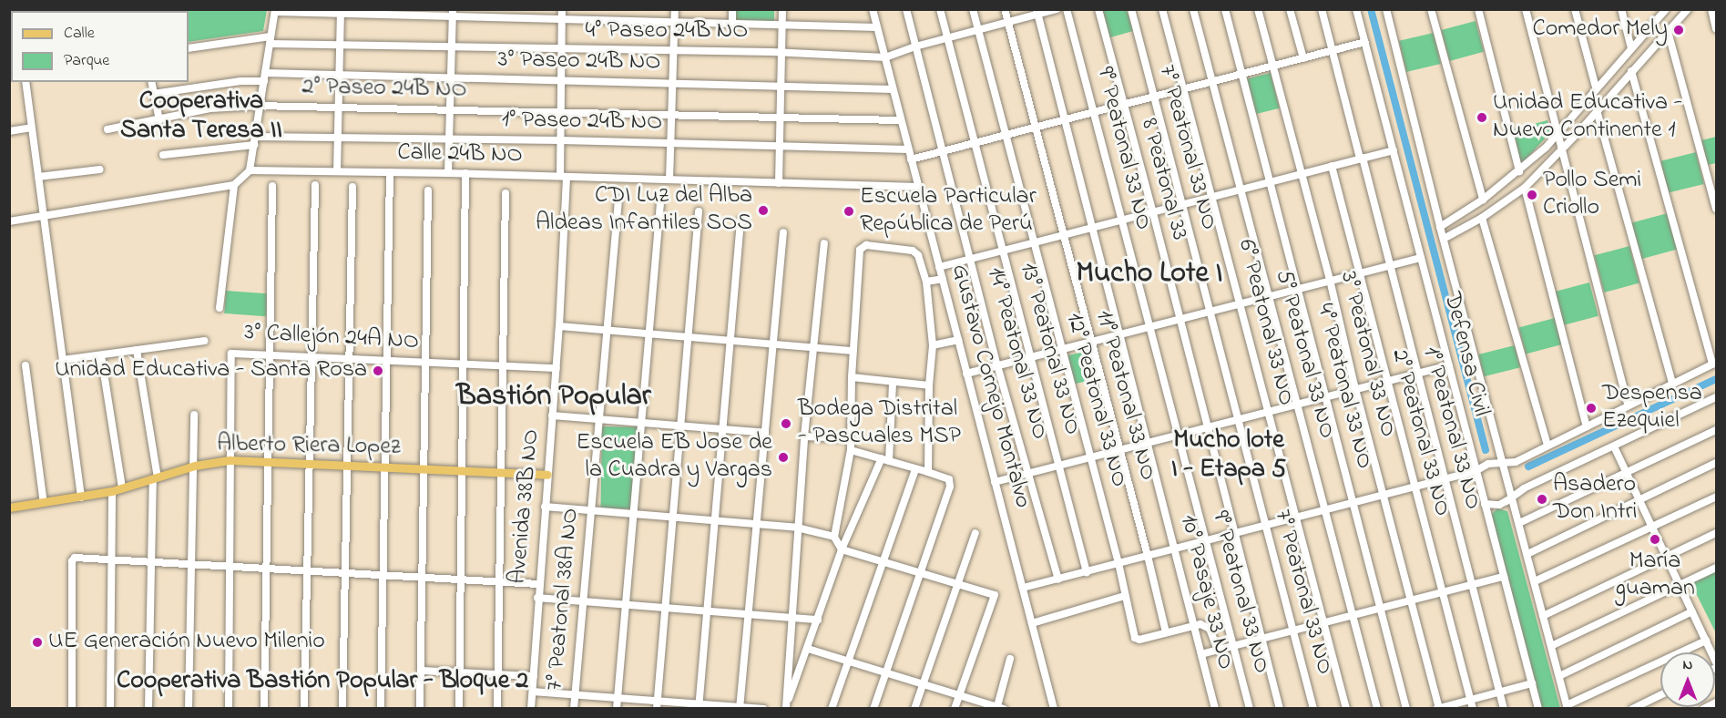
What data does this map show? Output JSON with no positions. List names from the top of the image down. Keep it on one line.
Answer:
{"streets":{"main road":["Alberto Riera Lopez"],"street":["4° Paseo 24B NO","3° Paseo 24B NO","2° Paseo 24B NO","1° Paseo 24B NO","7° Peatonal 33 NO","9° Peatonal 33 NO","Calle 24B NO","8 Peatonal 33","6° Peatonal 33 NO","3° Callejón 24A NO","13° Peatonal 33 NO","14° Peatonal 33 NO","5° Peatonal 33 NO","3° Peatonal 33 NO","Defensa Civil","Gustavo Cornejo Montalvo","4° Peatonal 33 NO","11° Peatonal 33 NO","12° Peatonal 33 NO","1° Peatonal 33 NO","2° Peatonal 33 NO","Avenida 38B NO","10° Pasaje 33 NO","7° Peatonal 38A NO"]},"crossings":[["4° Paseo 24B NO","13° Peatonal 33 NO"],["4° Paseo 24B NO","14° Peatonal 33 NO"],["4° Paseo 24B NO","Gustavo Cornejo Montalvo"],["4° Paseo 24B NO","11° Peatonal 33 NO"],["4° Paseo 24B NO","12° Peatonal 33 NO"],["4° Paseo 24B NO","Avenida 38B NO"],["4° Paseo 24B NO","10° Pasaje 33 NO"],["3° Paseo 24B NO","Gustavo Cornejo Montalvo"],["3° Paseo 24B NO","Avenida 38B NO"],["2° Paseo 24B NO","Gustavo Cornejo Montalvo"],["2° Paseo 24B NO","Avenida 38B NO"],["1° Paseo 24B NO","Gustavo Cornejo Montalvo"],["1° Paseo 24B NO","Avenida 38B NO"],["Calle 24B NO","Gustavo Cornejo Montalvo"],["Calle 24B NO","Avenida 38B NO"],["3° Callejón 24A NO","Alberto Riera Lopez"],["3° Callejón 24A NO","Avenida 38B NO"],["11° Peatonal 33 NO","12° Peatonal 33 NO"],["Alberto Riera Lopez","Avenida 38B NO"]],"districts":["Cooperativa Santa Teresa II","Mucho Lote I","Bastión Popular","Mucho lote I - Etapa 5","Cooperativa Bastión Popular - Bloque 2"],"places":["Comedor Mely","Unidad Educativa - Nuevo Continente 1","Pollo Semi Criollo","CDI Luz del Alba Aldeas Infantiles SOS","Escuela Particular República de Perú","Unidad Educativa - Santa Rosa","Despensa Ezequiel","Bodega Distrital - Pascuales MSP","Escuela EB Jose de la Cuadra y Vargas","Asadero Don Intri","María guaman","UE Generación Nuevo Milenio"],"legend":["Calle","Parque"],"north":"top"}
